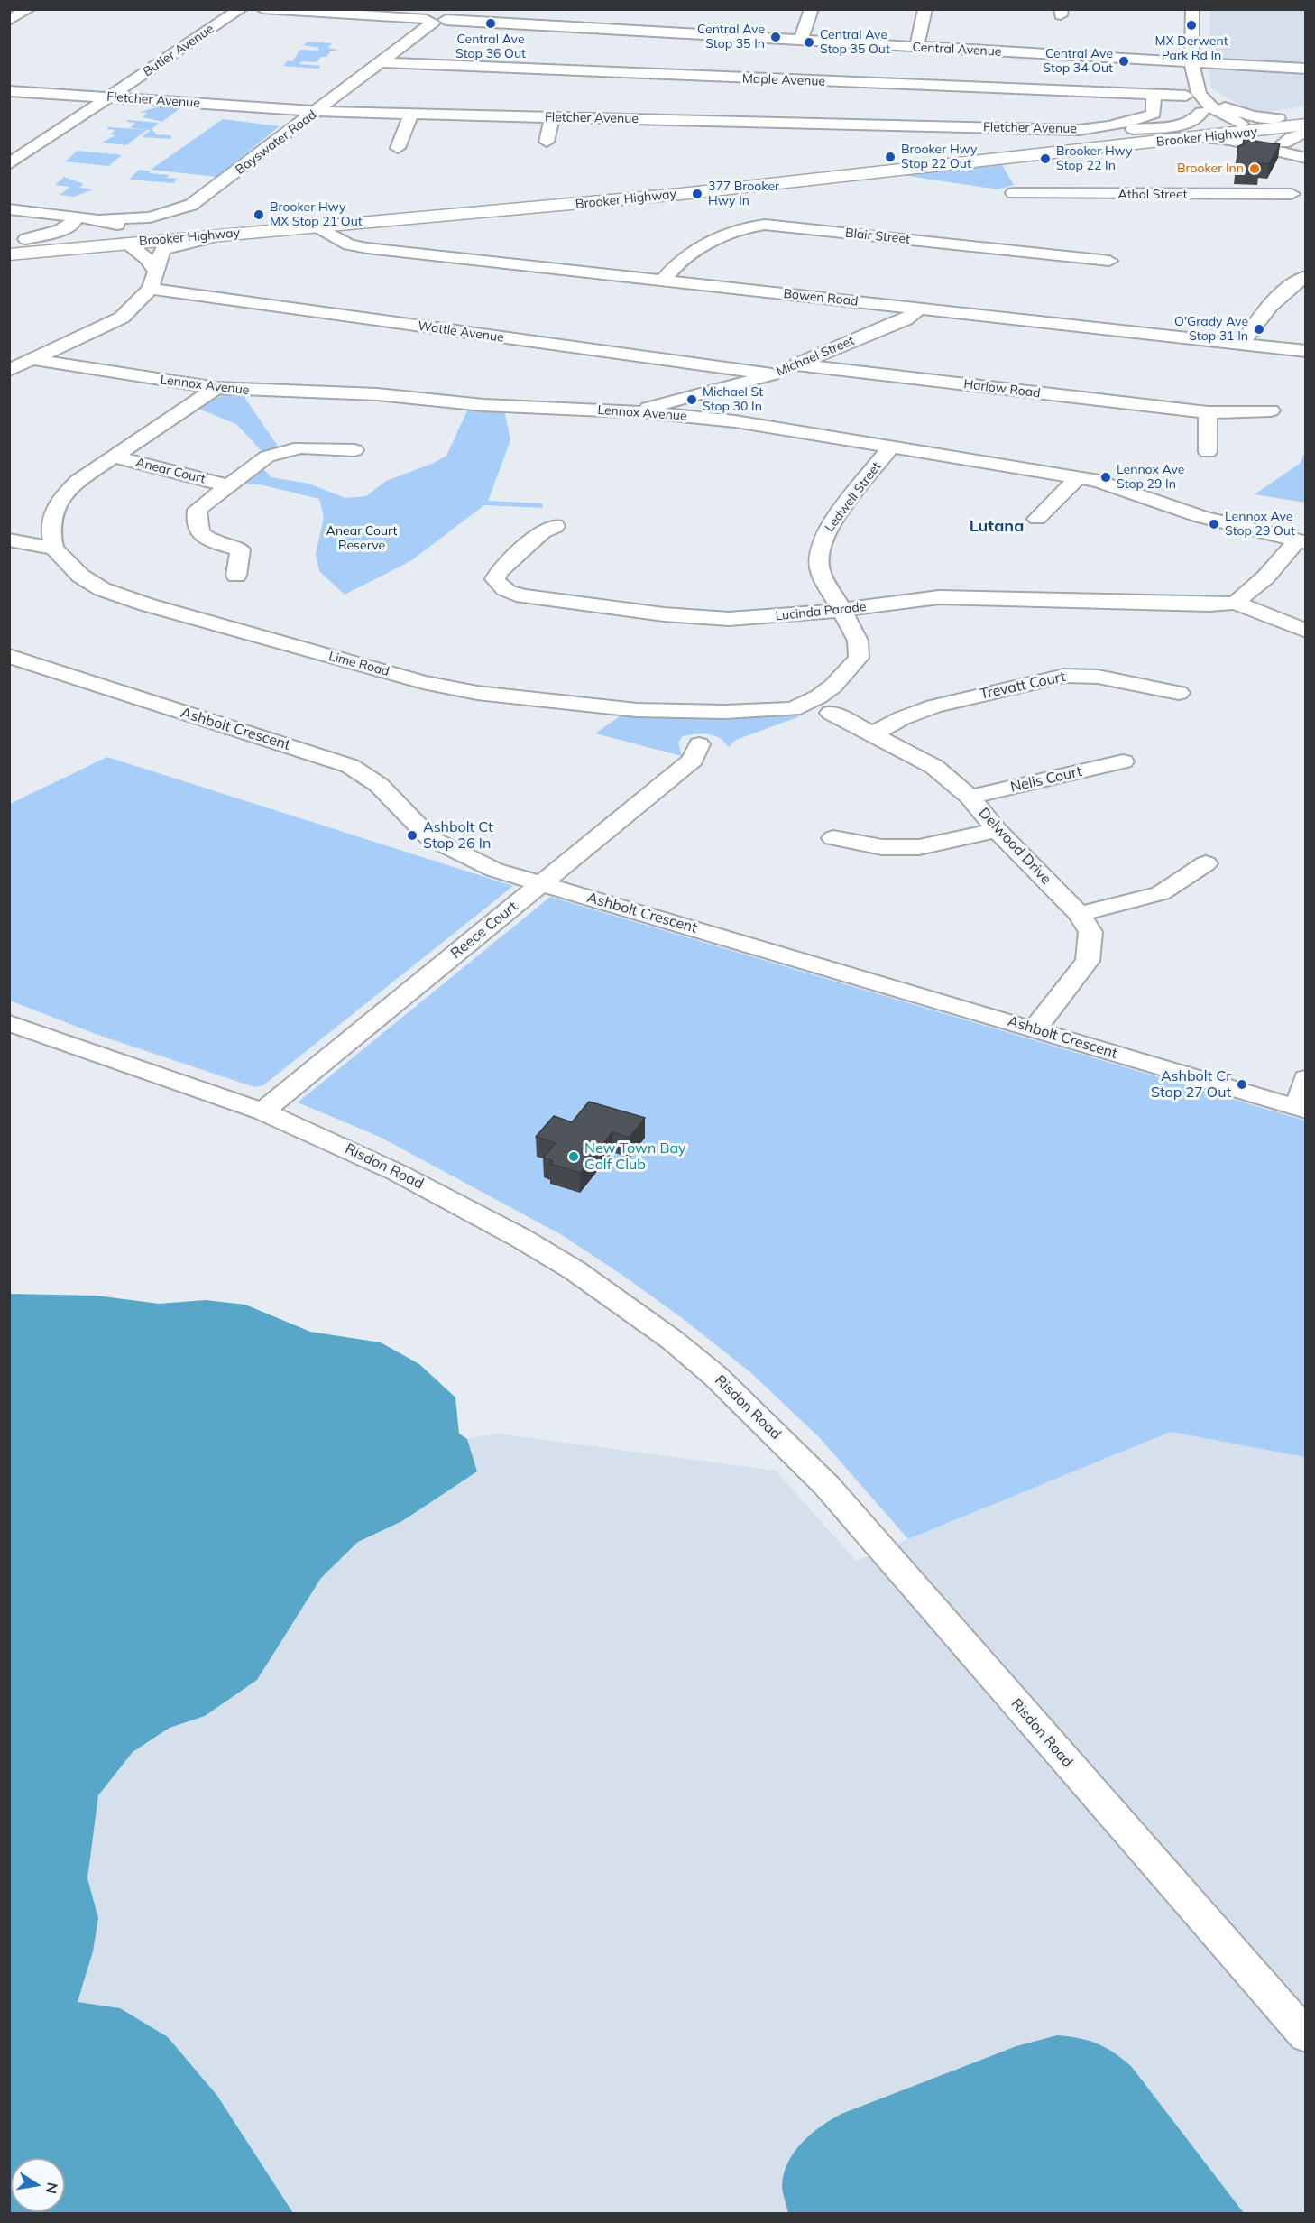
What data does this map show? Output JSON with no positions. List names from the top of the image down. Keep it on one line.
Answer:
{"streets":{"highway":["Brooker Highway"],"street":["Central Avenue","Butler Avenue","Maple Avenue","Fletcher Avenue","Bayswater Road","Athol Street","Blair Street","Bowen Road","Wattle Avenue","Michael Street","Lennox Avenue","Harlow Road","Anear Court","Ledwell Street","Lucinda Parade","Lime Road","Trevatt Court","Ashbolt Crescent","Nelis Court","Delwood Drive","Reece Court","Risdon Road"]},"crossings":[["Central Avenue","Bayswater Road"],["Butler Avenue","Fletcher Avenue"],["Maple Avenue","Fletcher Avenue"],["Maple Avenue","Bayswater Road"],["Fletcher Avenue","Bayswater Road"],["Brooker Highway","Bayswater Road"],["Brooker Highway","Bowen Road"],["Blair Street","Bowen Road"],["Bowen Road","Michael Street"],["Wattle Avenue","Michael Street"],["Michael Street","Lennox Avenue"],["Michael Street","Harlow Road"],["Lennox Avenue","Ledwell Street"],["Ledwell Street","Lucinda Parade"],["Ledwell Street","Lime Road"],["Lucinda Parade","Lime Road"],["Trevatt Court","Delwood Drive"],["Ashbolt Crescent","Delwood Drive"],["Ashbolt Crescent","Reece Court"],["Nelis Court","Delwood Drive"],["Reece Court","Risdon Road"]],"districts":["Lutana"],"parks":["Anear Court Reserve"],"places":["Central Ave Stop 36 Out","MX Derwent Park Rd In","Central Ave Stop 35 In","Central Ave Stop 35 Out","Central Ave Stop 34 Out","Brooker Hwy Stop 22 Out","Brooker Hwy Stop 22 In","Brooker Inn","377 Brooker Hwy In","Brooker Hwy MX Stop 21 Out","O'Grady Ave Stop 31 In","Michael St Stop 30 In","Lennox Ave Stop 29 In","Lennox Ave Stop 29 Out","Ashbolt Ct Stop 26 In","Ashbolt Cr Stop 27 Out","New Town Bay Golf Club"],"north":"right"}
